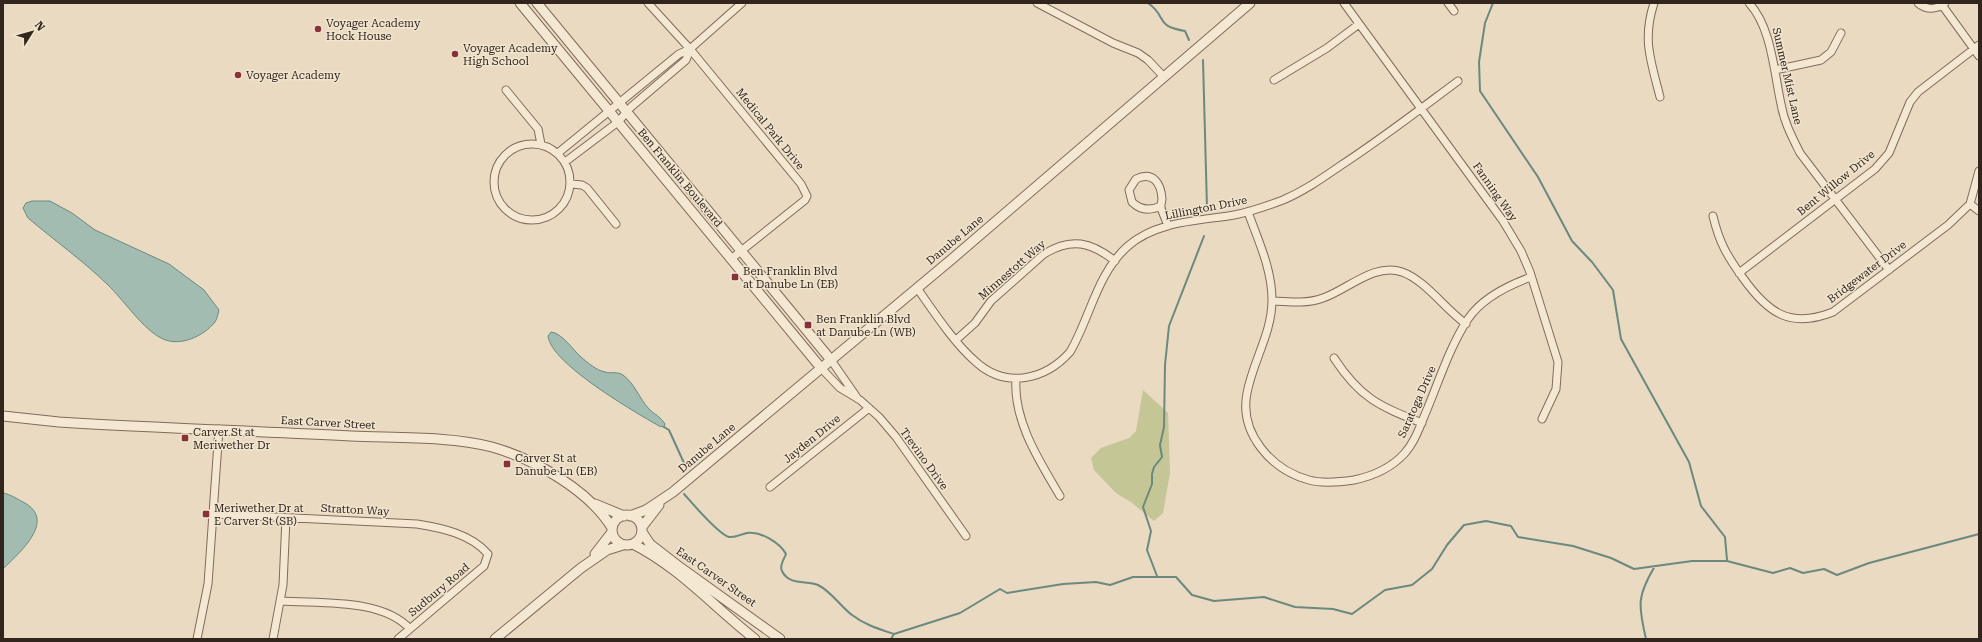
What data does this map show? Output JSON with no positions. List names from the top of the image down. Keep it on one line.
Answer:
{"streets":{"street":["Summer Mist Lane","Medical Park Drive","Ben Franklin Boulevard","Bent Willow Drive","Fanning Way","Lillington Drive","Danube Lane","Minnestott Way","Bridgewater Drive","Saratoga Drive","East Carver Street","Jayden Drive","Trevino Drive","Stratton Way","Sudbury Road"]},"crossings":[["Summer Mist Lane","Bent Willow Drive"],["Summer Mist Lane","Bridgewater Drive"],["Medical Park Drive","Ben Franklin Boulevard"],["Ben Franklin Boulevard","Danube Lane"],["Ben Franklin Boulevard","Trevino Drive"],["Bent Willow Drive","Bridgewater Drive"],["Fanning Way","Lillington Drive"],["Fanning Way","Saratoga Drive"],["Lillington Drive","Danube Lane"],["Lillington Drive","Minnestott Way"],["Lillington Drive","Saratoga Drive"],["Danube Lane","East Carver Street"],["Danube Lane","Trevino Drive"],["Jayden Drive","Trevino Drive"],["Stratton Way","Sudbury Road"]],"places":{"other":["Voyager Academy Hock House","Voyager Academy High School","Voyager Academy"],"transit":["Ben Franklin Blvd at Danube Ln (EB)","Ben Franklin Blvd at Danube Ln (WB)","Carver St at Meriwether Dr","Carver St at Danube Ln (EB)","Meriwether Dr at E Carver St (SB)"]},"north":"top right"}
